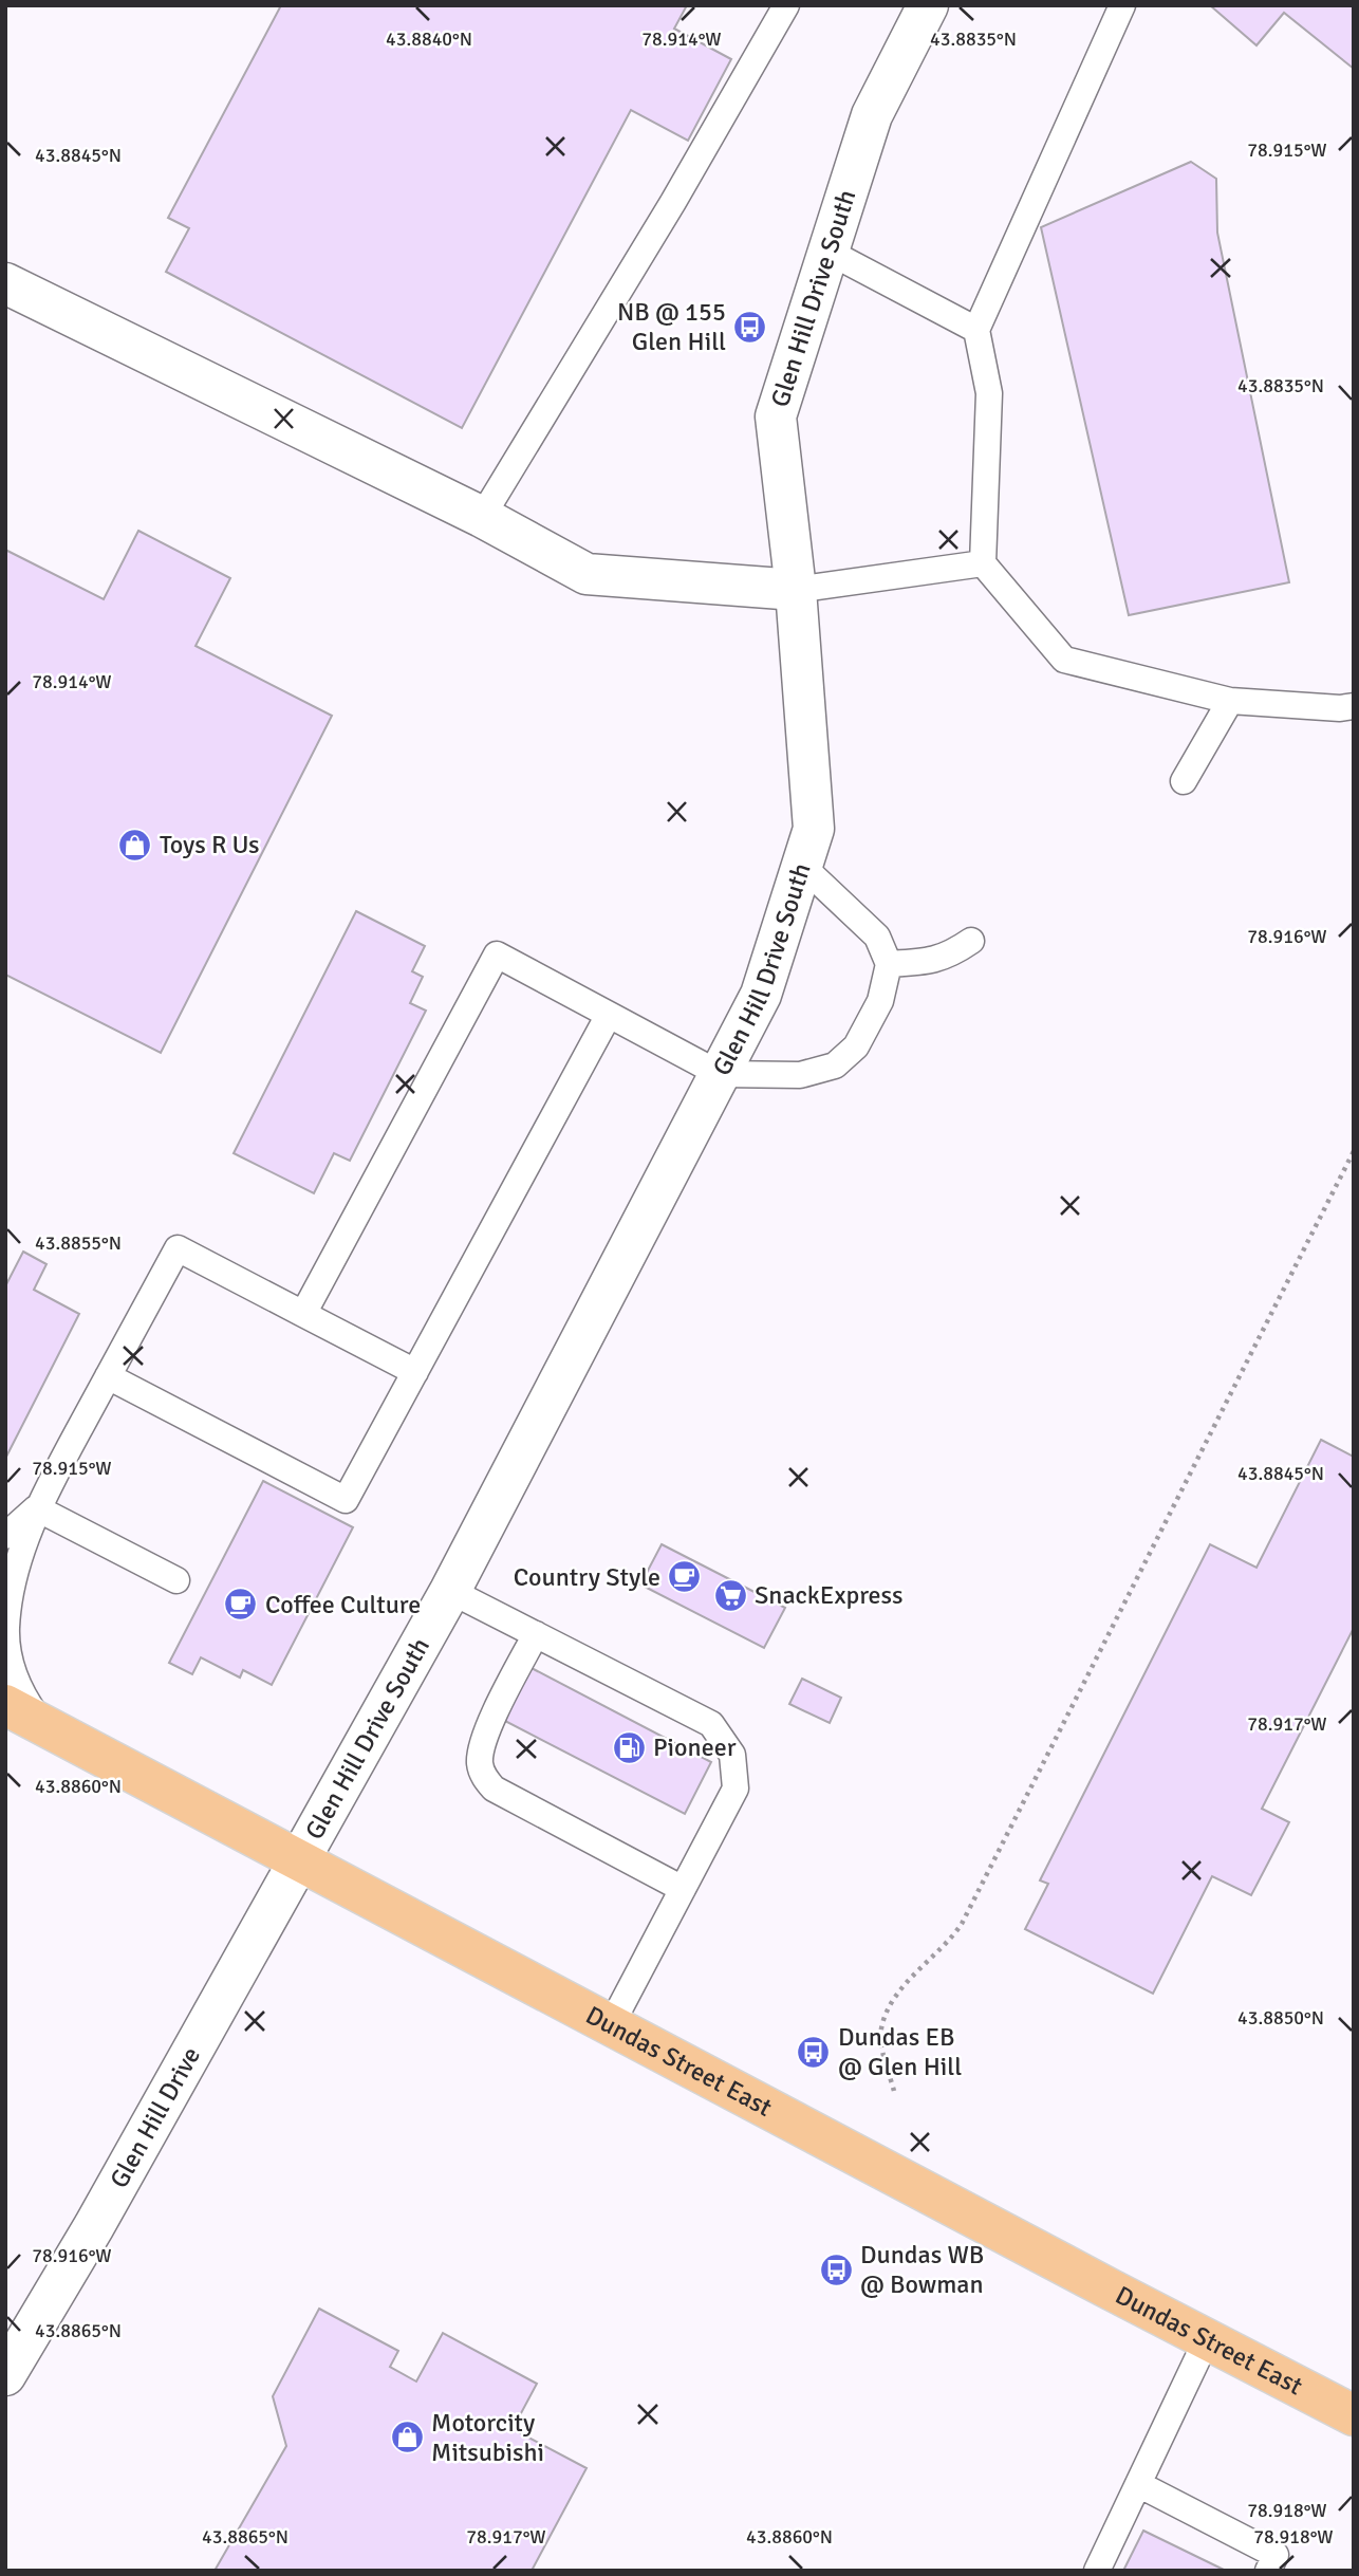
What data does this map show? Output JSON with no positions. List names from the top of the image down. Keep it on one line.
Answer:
{"streets":{"main road":["Dundas Street East"],"street":["Glen Hill Drive South","Glen Hill Drive"]},"crossings":[["Glen Hill Drive South","Dundas Street East"],["Glen Hill Drive South","Glen Hill Drive"],["Dundas Street East","Glen Hill Drive"]],"places":{"bus stop":["NB @ 155 Glen Hill","Dundas EB @ Glen Hill","Dundas WB @ Bowman"],"shop":["Toys R Us","Motorcity Mitsubishi"],"cafe":["Country Style","Coffee Culture"],"supermarket":["SnackExpress"],"fuel station":["Pioneer"]},"coordinates":["43.8840°N","78.914°W","43.8835°N","78.915°W","43.8845°N","78.916°W","43.8855°N","78.917°W","43.8860°N","43.8850°N","43.8865°N","78.918°W"]}
